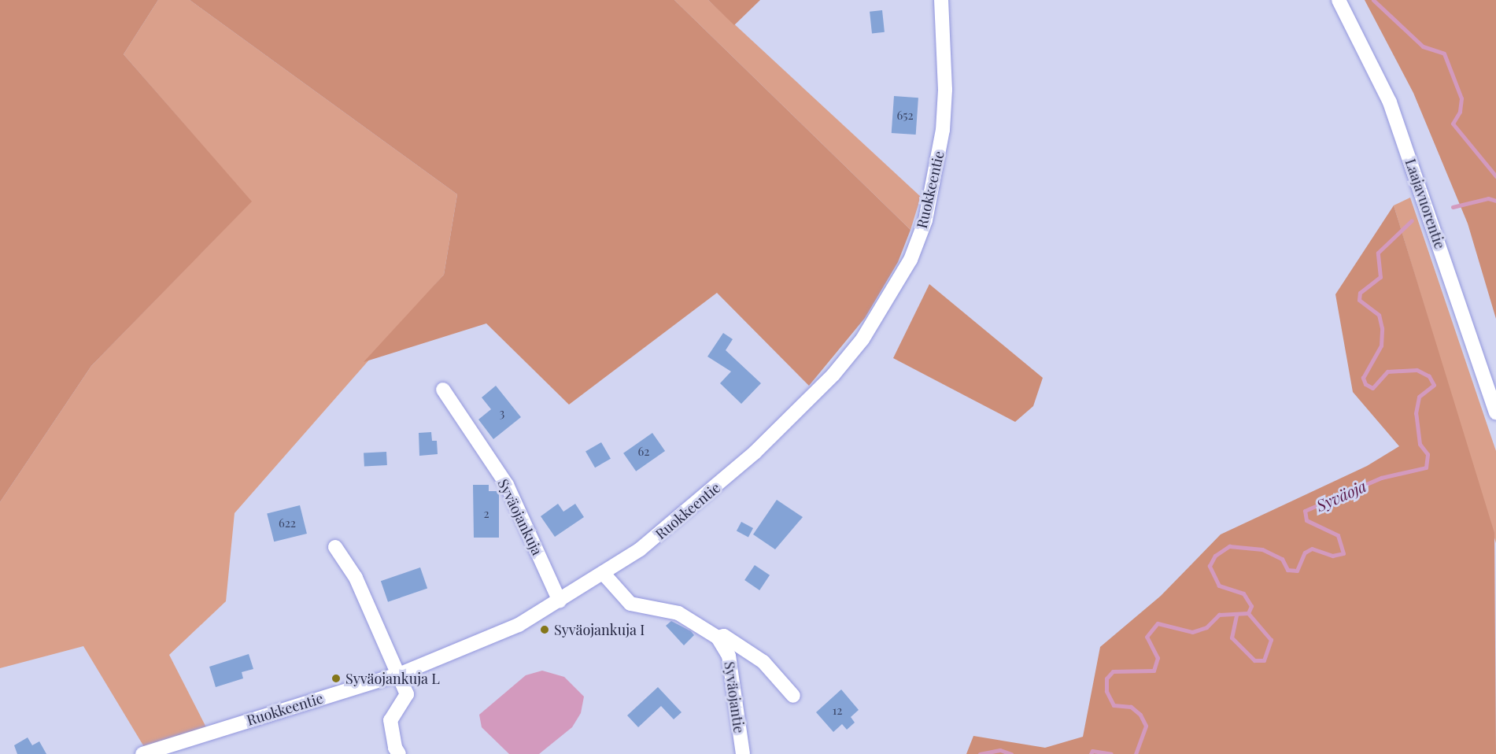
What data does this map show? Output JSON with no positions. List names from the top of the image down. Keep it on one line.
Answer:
{"streets":{"street":["Ruokkeentie","Laajavuorentie","Syväojankuja","Syväojantie"]},"crossings":[["Ruokkeentie","Syväojankuja"],["Ruokkeentie","Syväojantie"]],"water":["Syväoja"],"places":["Syväojankuja I","Syväojankuja L"],"house_numbers":["652","3","62","2","622","12"]}
